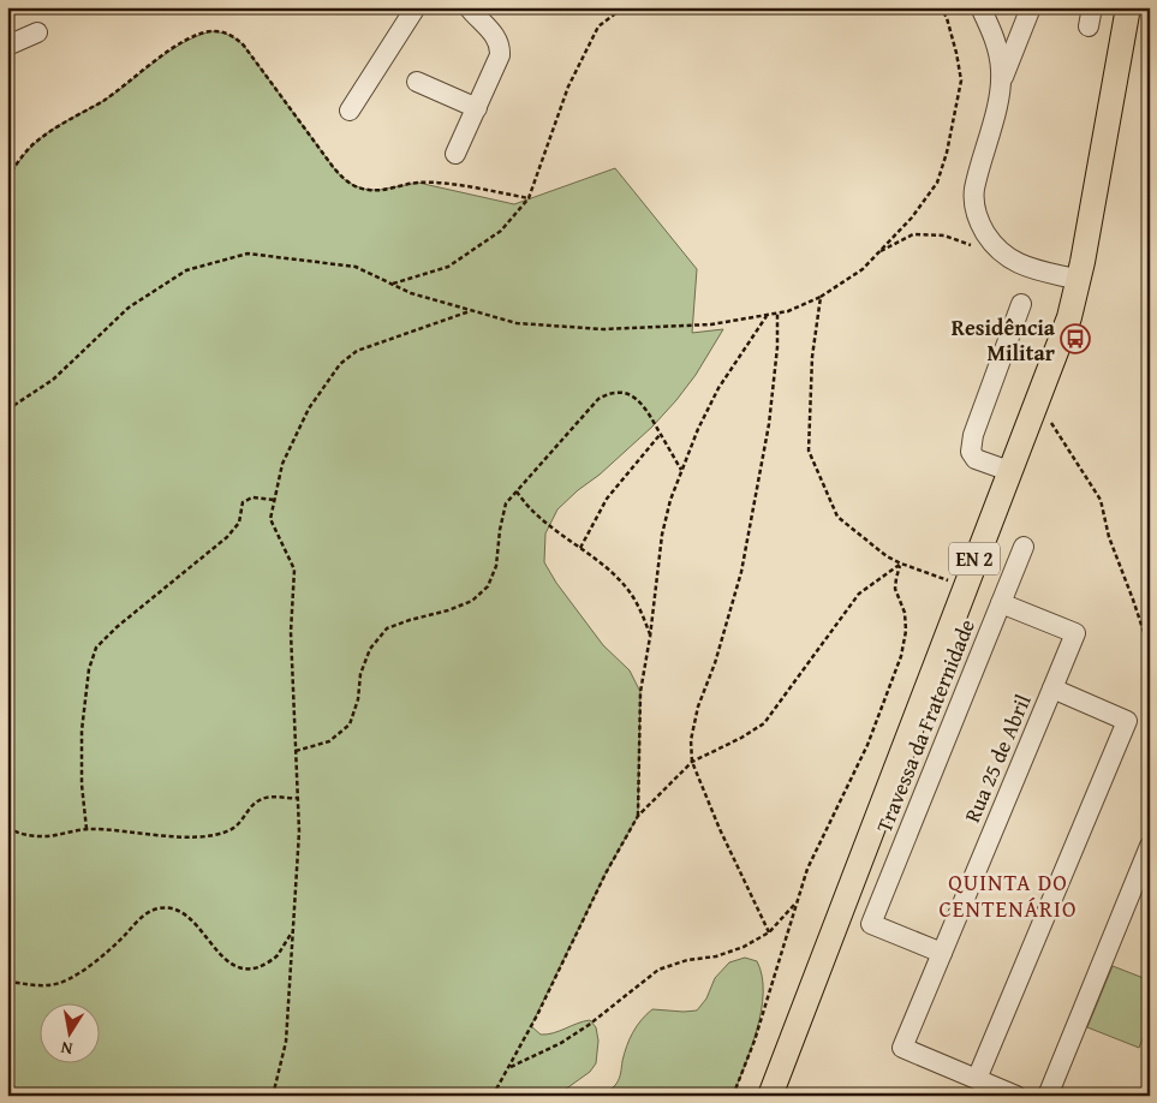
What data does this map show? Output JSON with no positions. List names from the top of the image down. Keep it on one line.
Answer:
{"streets":{"main road":["EN 2"],"street":["Travessa da Fraternidade","Rua 25 de Abril"]},"crossings":[["Travessa da Fraternidade","Rua 25 de Abril"]],"districts":["QUINTA DO CENTENÁRIO"],"places":{"bus stop":["Residência Militar"]},"north":"bottom"}
